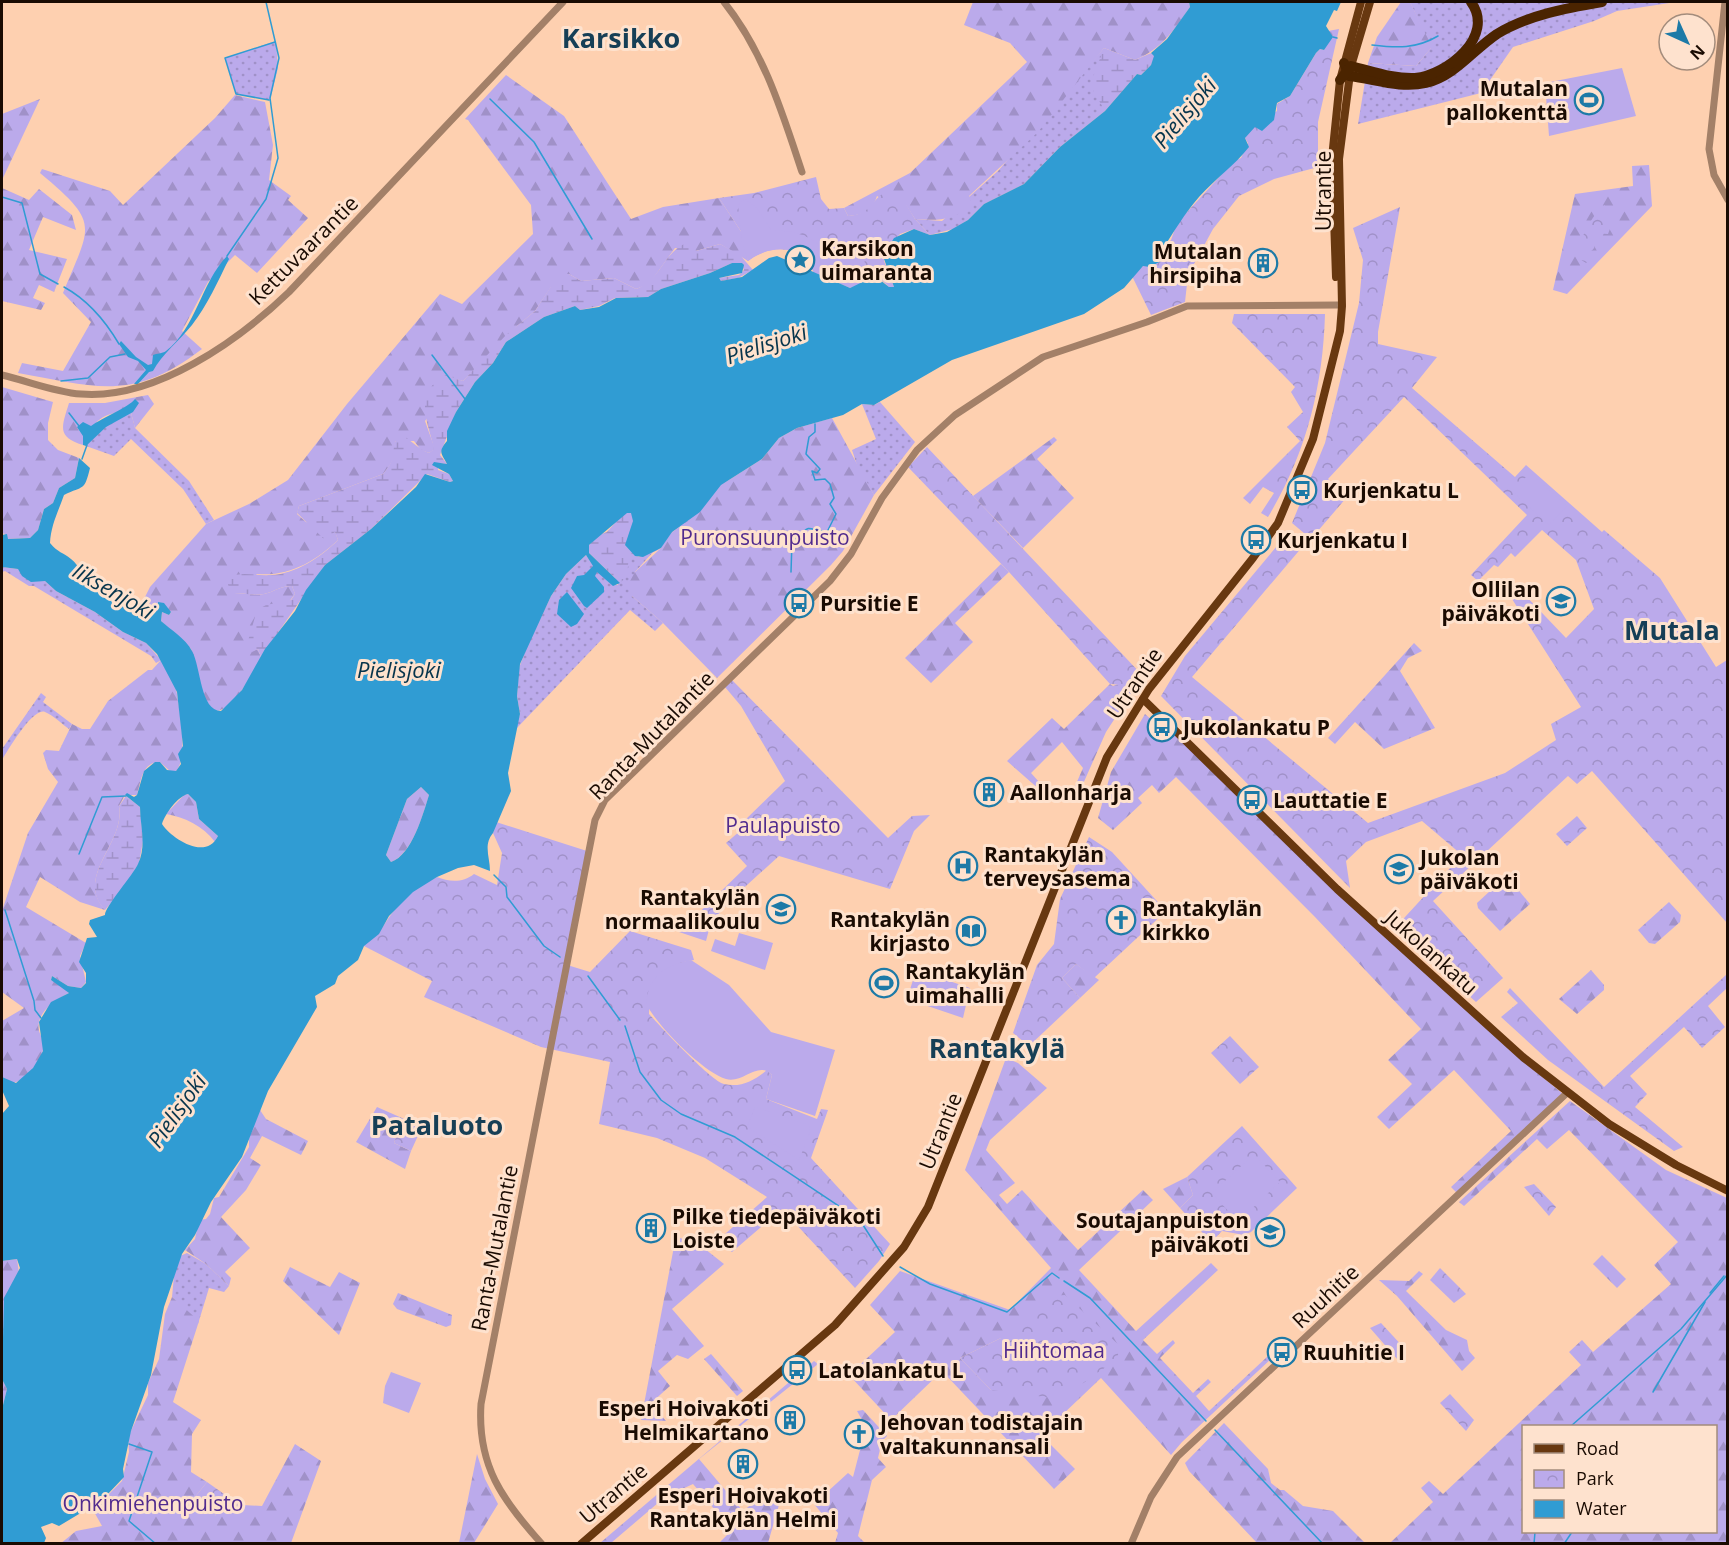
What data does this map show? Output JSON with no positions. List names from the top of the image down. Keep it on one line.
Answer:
{"streets":{"main road":["Utrantie","Jukolankatu"],"street":["Kettuvaarantie","Ranta-Mutalantie","Ruuhitie"]},"crossings":[["Utrantie","Ranta-Mutalantie"],["Utrantie","Jukolankatu"],["Jukolankatu","Ruuhitie"]],"districts":["Karsikko","Mutala","Rantakylä","Pataluoto"],"water":["Pielisjoki","Iiksenjoki"],"parks":["Puronsuunpuisto","Paulapuisto","Hiihtomaa","Onkimiehenpuisto"],"places":{"sports":["Mutalan pallokenttä","Rantakylän uimahalli"],"place":["Karsikon uimaranta"],"building":["Mutalan hirsipiha","Aallonharja","Pilke tiedepäiväkoti Loiste","Esperi Hoivakoti Helmikartano","Esperi Hoivakoti Rantakylän Helmi"],"bus stop":["Kurjenkatu L","Kurjenkatu I","Pursitie E","Jukolankatu P","Lauttatie E","Ruuhitie I","Latolankatu L"],"school or university":["Ollilan päiväkoti","Jukolan päiväkoti","Rantakylän normaalikoulu","Soutajanpuiston päiväkoti"],"hospital":["Rantakylän terveysasema"],"church":["Rantakylän kirkko","Jehovan todistajain valtakunnansali"],"library":["Rantakylän kirjasto"]},"legend":["Road","Park","Water"],"north":"bottom right"}
